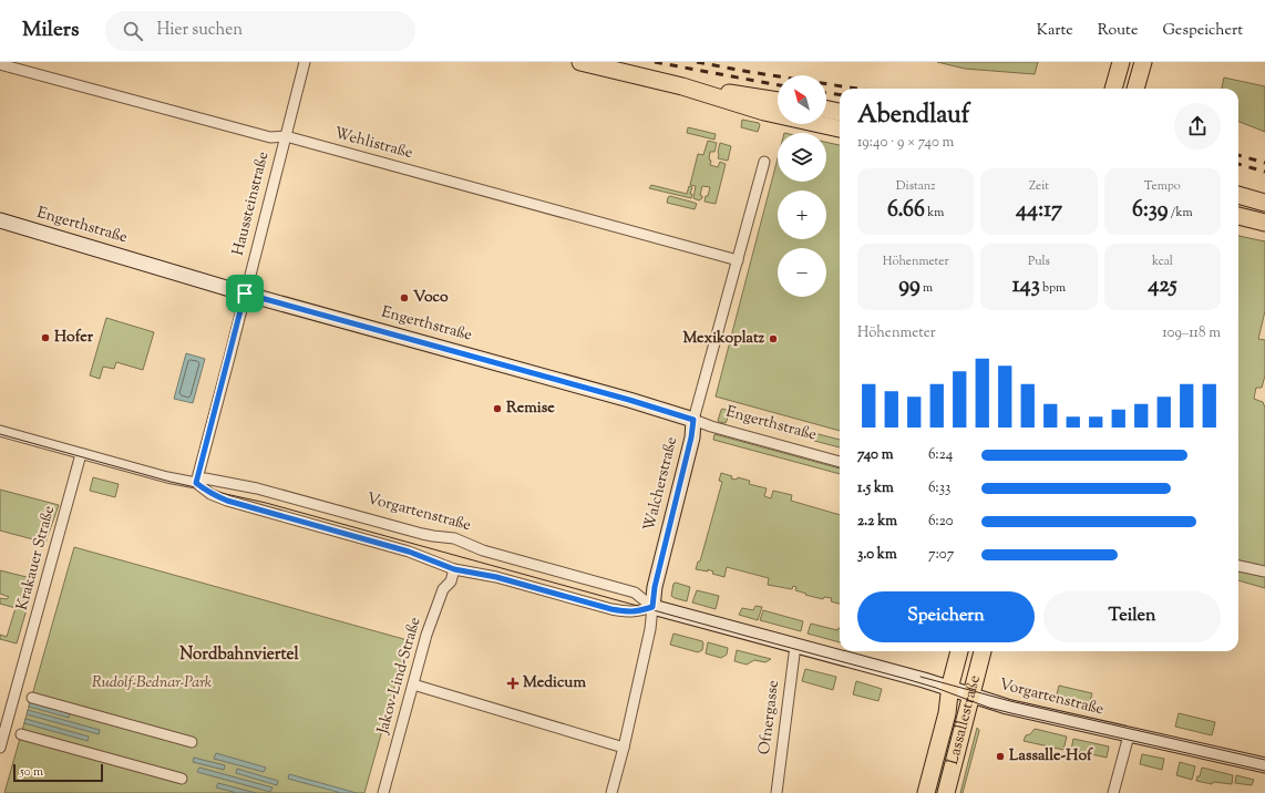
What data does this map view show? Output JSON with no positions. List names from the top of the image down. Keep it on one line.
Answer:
{"streets":{"main road":["Lassallestraße"],"street":["Wehlistraße","Haussteinstraße","Engerthstraße","Walcherstraße","Vorgartenstraße","Krakauer Straße","Jakov-Lind-Straße","Ofnergasse"]},"crossings":[["Wehlistraße","Haussteinstraße"],["Wehlistraße","Walcherstraße"],["Haussteinstraße","Engerthstraße"],["Haussteinstraße","Vorgartenstraße"],["Engerthstraße","Walcherstraße"],["Walcherstraße","Vorgartenstraße"],["Vorgartenstraße","Krakauer Straße"],["Vorgartenstraße","Jakov-Lind-Straße"],["Vorgartenstraße","Ofnergasse"],["Vorgartenstraße","Lassallestraße"]],"districts":["Nordbahnviertel"],"parks":["Rudolf-Bednar-Park"],"places":{"other":["Voco","Hofer","Mexikoplatz","Remise","Lassalle-Hof"],"health":["Medicum"]},"scale_bar":"50 m","north":"top left","page":{"header":"Milers","search":"Hier suchen","nav":["Karte","Route","Gespeichert"],"map_buttons":["+","−"],"heading":["Abendlauf","19:40 · 9 × 740 m"],"stats":[["Distanz","6.66 km"],["Zeit","44:17"],["Tempo","6:39 /km"],["Höhenmeter","99 m"],["Puls","143 bpm"],["kcal","425"]],"chart":["Höhenmeter","109–118 m"],"list":[{"name":"740 m","note":"6:24"},{"name":"1.5 km","note":"6:33"},{"name":"2.2 km","note":"6:20"},{"name":"3.0 km","note":"7:07"}],"buttons":["Speichern","Teilen"],"scale":"50 m"}}
